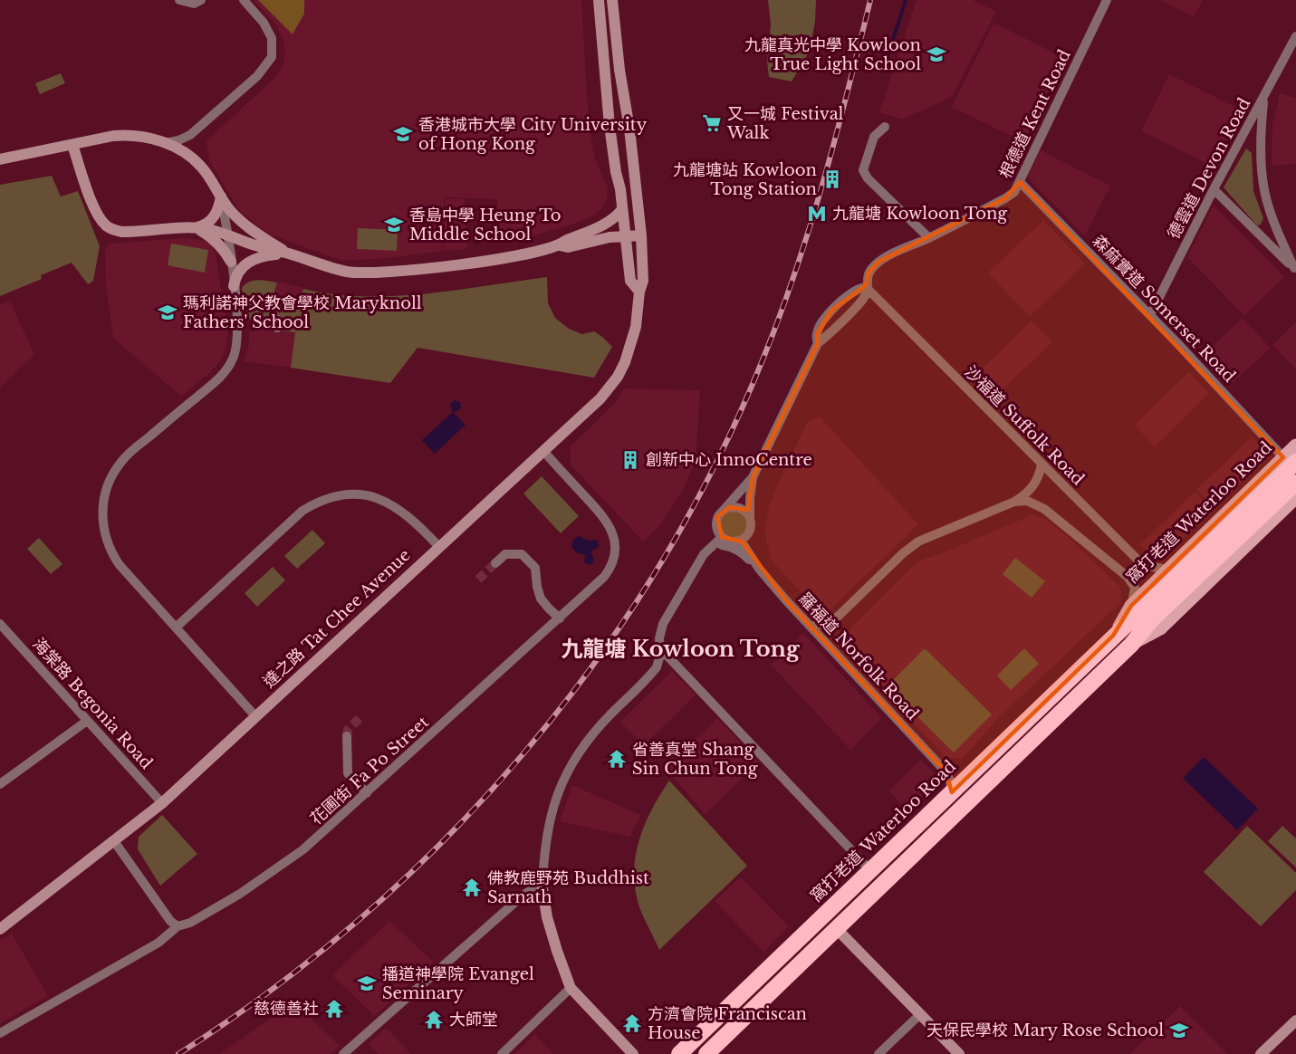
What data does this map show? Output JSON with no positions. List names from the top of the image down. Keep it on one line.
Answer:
{"streets":{"highway":["窩打老道 Waterloo Road"],"street":["根德道 Kent Road","德雲道 Devon Road","森麻實道 Somerset Road","沙福道 Suffolk Road","達之路 Tat Chee Avenue","羅福道 Norfolk Road","海棠路 Begonia Road","花圃街 Fa Po Street"]},"crossings":[["根德道 Kent Road","森麻實道 Somerset Road"],["根德道 Kent Road","沙福道 Suffolk Road"],["德雲道 Devon Road","森麻實道 Somerset Road"],["森麻實道 Somerset Road","窩打老道 Waterloo Road"],["沙福道 Suffolk Road","窩打老道 Waterloo Road"],["窩打老道 Waterloo Road","羅福道 Norfolk Road"],["達之路 Tat Chee Avenue","海棠路 Begonia Road"],["達之路 Tat Chee Avenue","花圃街 Fa Po Street"]],"districts":["九龍塘 Kowloon Tong"],"places":{"school or university":["九龍真光中學 Kowloon True Light School","香港城市大學 City University of Hong Kong","香島中學 Heung To Middle School","瑪利諾神父教會學校 Maryknoll Fathers' School","播道神學院 Evangel Seminary","天保民學校 Mary Rose School"],"supermarket":["又一城 Festival Walk"],"building":["九龍塘站 Kowloon Tong Station","創新中心 InnoCentre"],"metro station":["九龍塘 Kowloon Tong"],"temple":["省善真堂 Shang Sin Chun Tong","佛教鹿野苑 Buddhist Sarnath","慈德善社","大師堂","方濟會院 Franciscan House"]}}
